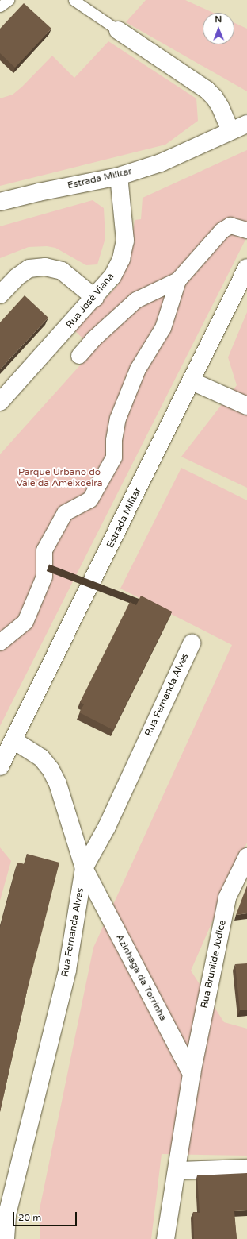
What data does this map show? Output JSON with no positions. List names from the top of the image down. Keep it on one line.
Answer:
{"streets":{"street":["Estrada Militar","Rua José Viana","Rua Fernanda Alves","Rua Brunilde Júdice","Azinhaga da Torrinha"]},"crossings":[["Estrada Militar","Rua José Viana"],["Estrada Militar","Azinhaga da Torrinha"],["Rua Fernanda Alves","Azinhaga da Torrinha"],["Rua Brunilde Júdice","Azinhaga da Torrinha"]],"parks":["Parque Urbano do Vale da Ameixoeira"],"scale_bar":"20 m","north":"top"}
